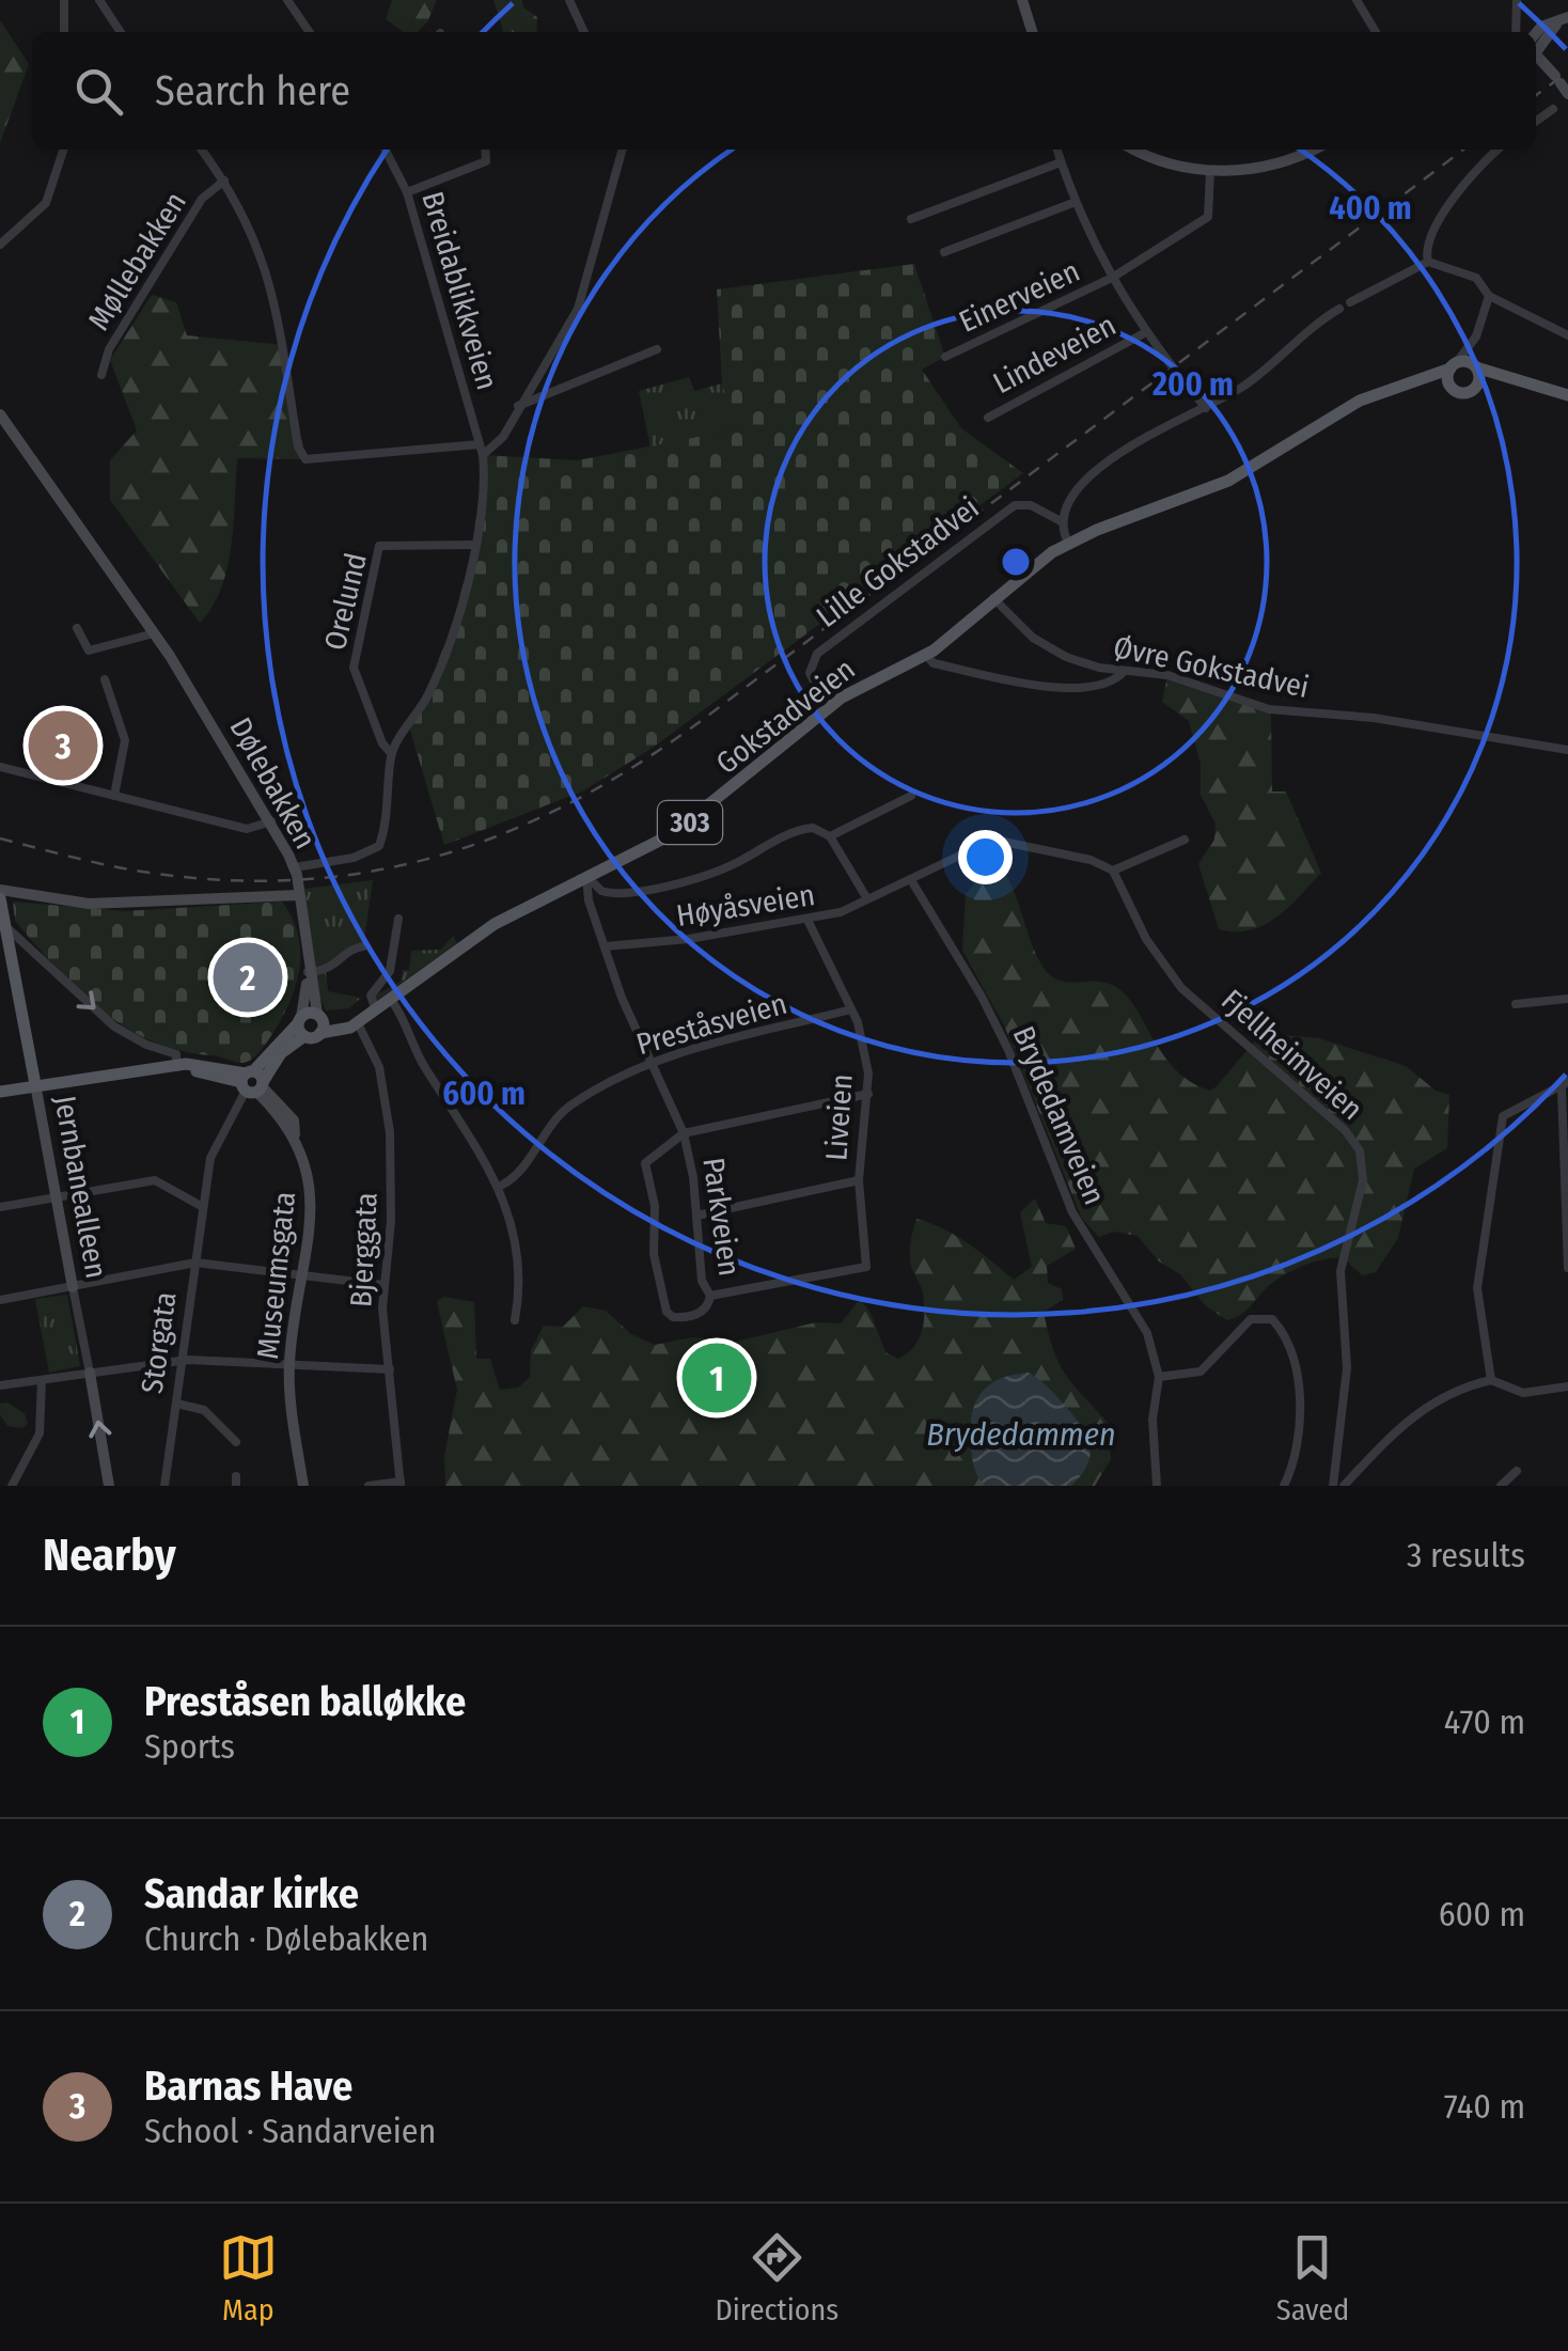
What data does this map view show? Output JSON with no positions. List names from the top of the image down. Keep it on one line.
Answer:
{"streets":{"main road":["Gokstadveien","Dølebakken","303","Jernbanealleen","Museumsgata"],"street":["Møllebakken","Breidablikkveien","Einerveien","Lindeveien","Lille Gokstadvei","Orelund","Øvre Gokstadvei","Høyåsveien","Preståsveien","Fjellheimveien","Brydedamveien","Liveien","Parkveien","Bjerggata","Storgata"]},"crossings":[["Breidablikkveien","Orelund"],["Lille Gokstadvei","Gokstadveien"],["Øvre Gokstadvei","Gokstadveien"],["Gokstadveien","303"],["Gokstadveien","Parkveien"],["Gokstadveien","Bjerggata"],["Høyåsveien","Fjellheimveien"],["Høyåsveien","Brydedamveien"],["Høyåsveien","Liveien"],["Høyåsveien","Parkveien"],["Preståsveien","Liveien"],["Preståsveien","Parkveien"],["Liveien","Parkveien"],["Museumsgata","Storgata"]],"water":["Brydedammen"],"page":{"search":"Search here","pins":["3","2","1"],"heading":["Nearby","3 results"],"list":[{"mark":"1","name":"Preståsen balløkke","note":"Sports","value":"470 m"},{"mark":"2","name":"Sandar kirke","note":"Church · Dølebakken","value":"600 m"},{"mark":"3","name":"Barnas Have","note":"School · Sandarveien","value":"740 m"}],"nav":["Map","Directions","Saved"]},"rings":["400 m","200 m","600 m"]}
